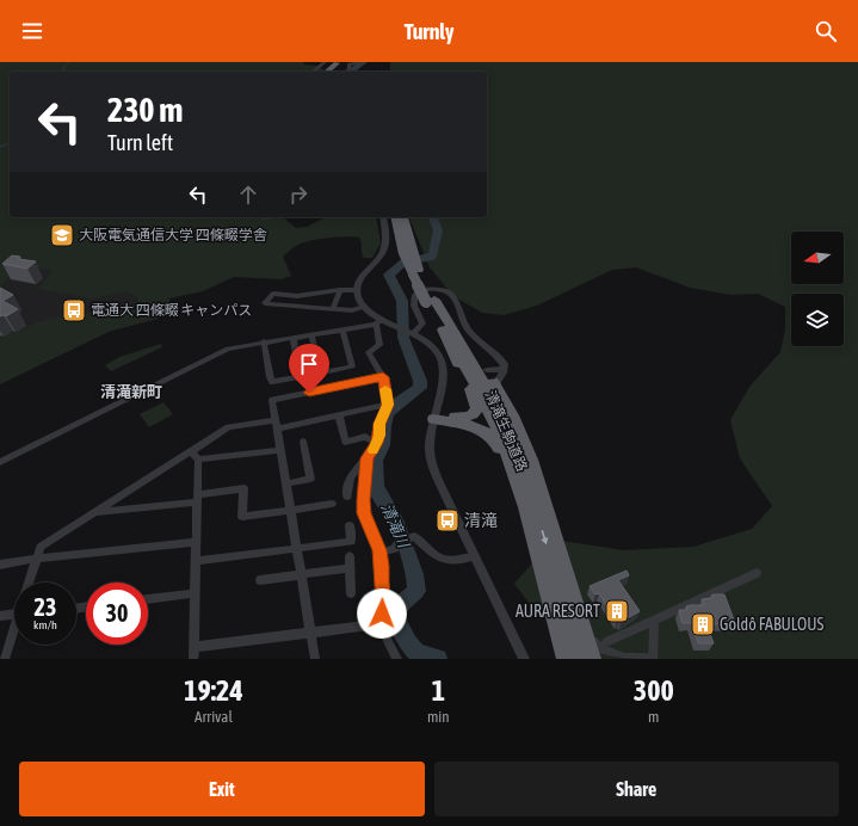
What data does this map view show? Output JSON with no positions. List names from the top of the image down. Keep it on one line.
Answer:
{"streets":{"highway":["清滝生駒道路"]},"districts":["清滝新町"],"water":["清滝川"],"places":{"school or university":["大阪電気通信大学 四條畷学舎"],"bus stop":["電通大 四條畷 キャンパス","清滝"],"building":["AURA RESORT","Goldô FABULOUS"]},"north":"left","page":{"header":"Turnly","turn":["230 m","Turn left"],"speed":"23 km/h","limit":"30","eta":["19:24","Arrival","1","min","300","m"],"buttons":["Exit","Share"]}}
